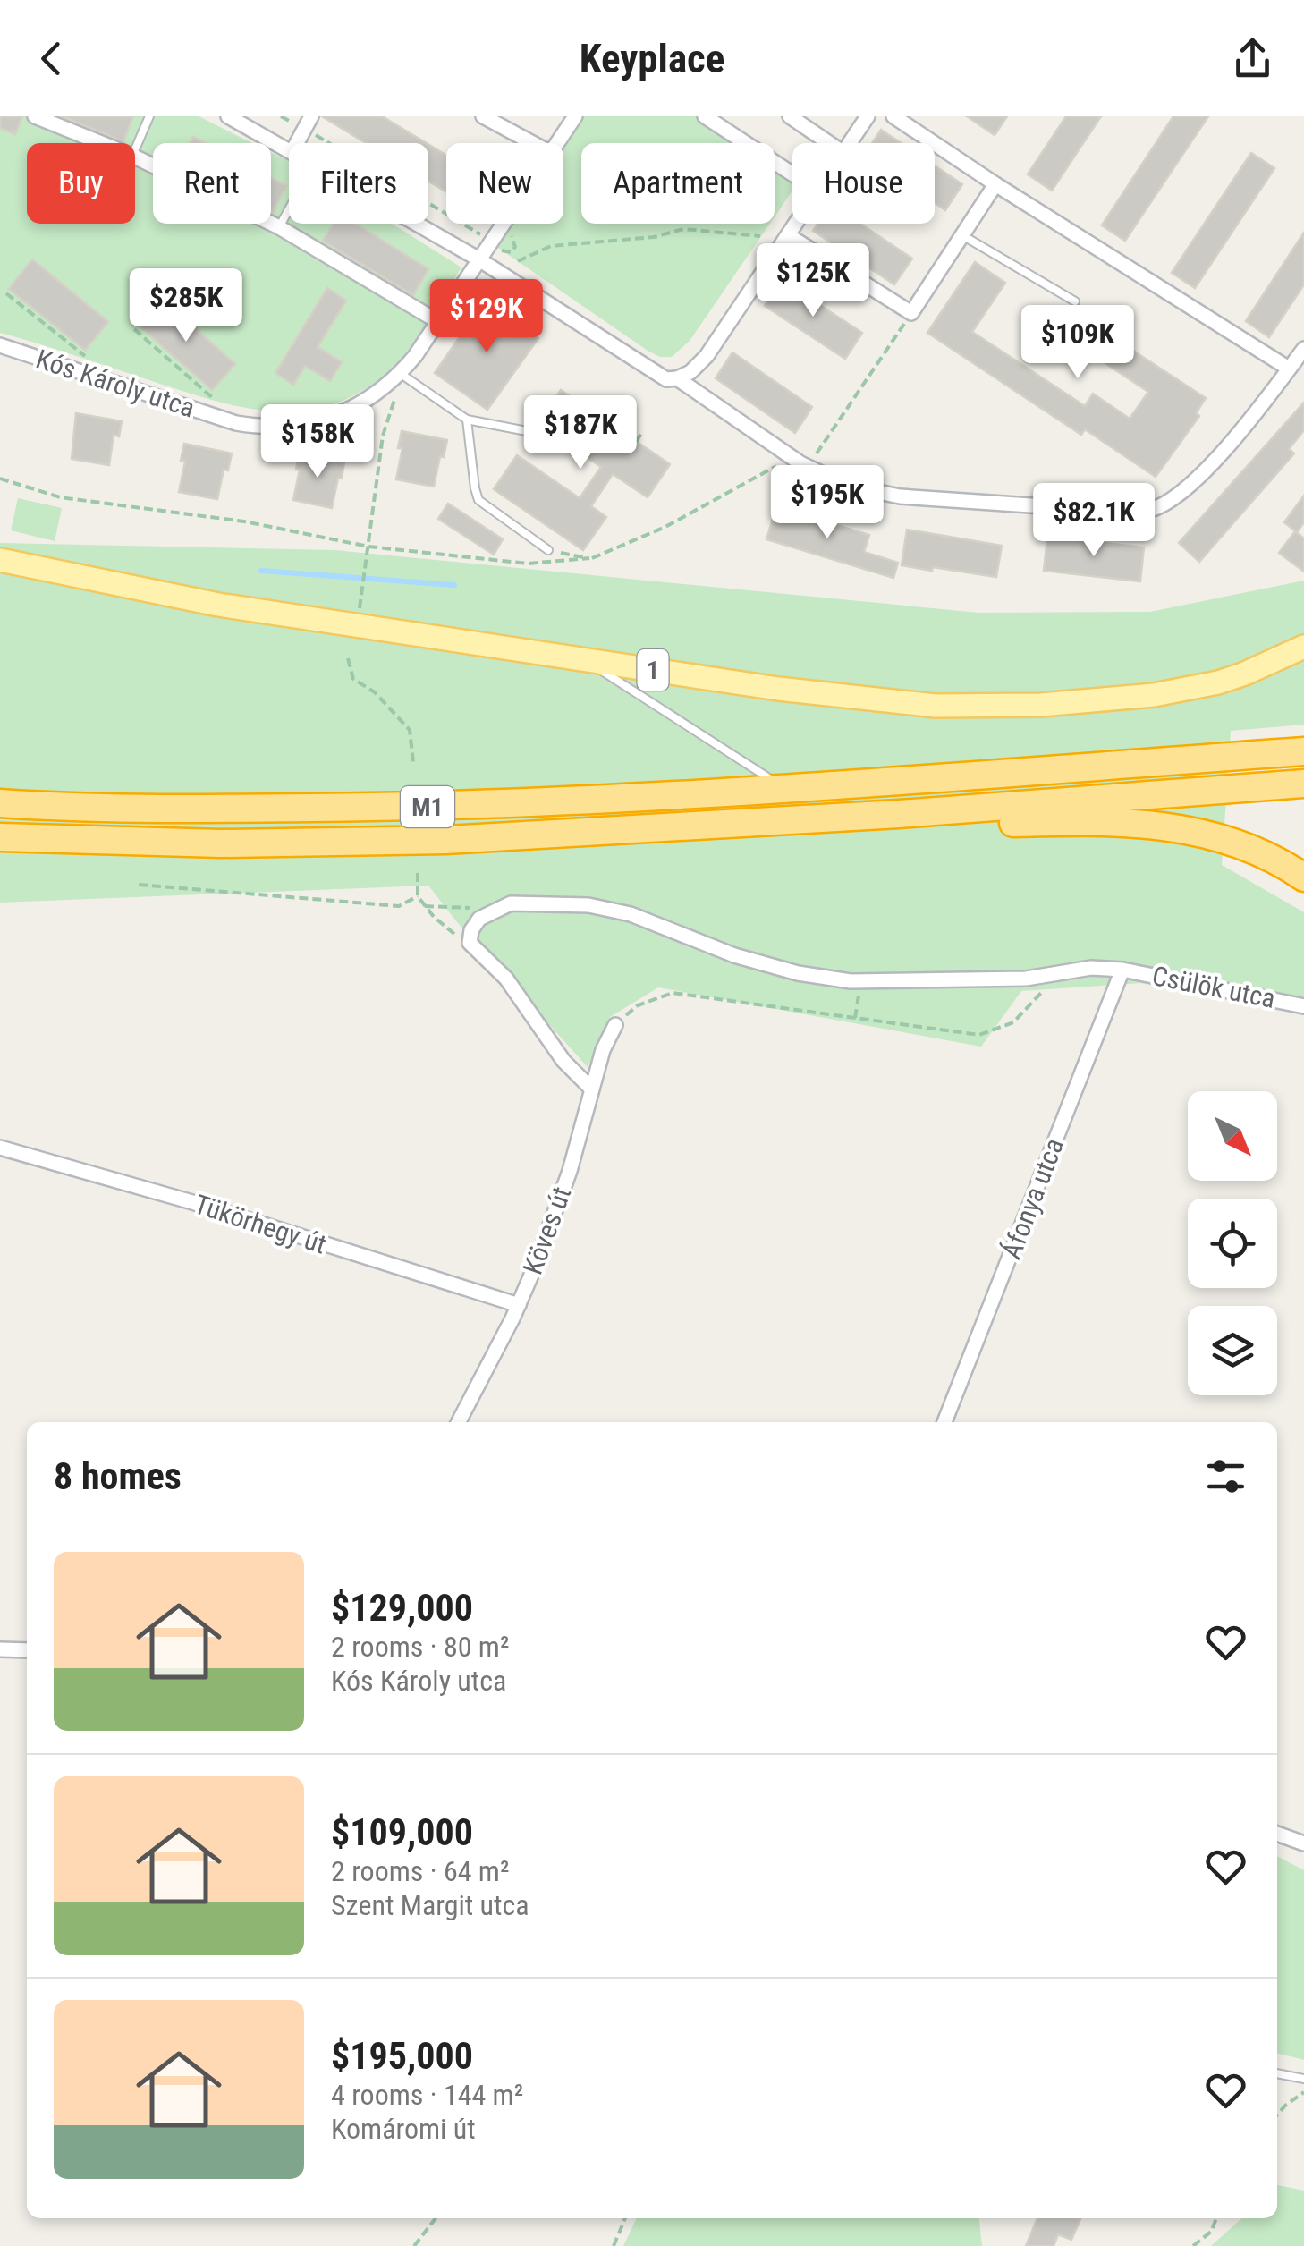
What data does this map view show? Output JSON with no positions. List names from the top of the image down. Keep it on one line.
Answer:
{"streets":{"highway":["M1"],"main road":["1"],"street":["Kós Károly utca","Csülök utca","Áfonya utca","Tükörhegy út","Köves út"]},"crossings":[["Csülök utca","Áfonya utca"],["Tükörhegy út","Köves út"]],"north":"bottom right","page":{"header":"Keyplace","chip":["Buy","Rent","Filters","New","Apartment","House"],"price":["$125K","$285K","$129K","$109K","$187K","$158K","$195K","$82.1K"],"heading":"8 homes","list":[{"name":"$129,000","note":"2 rooms · 80 m² · Kós Károly utca"},{"name":"$109,000","note":"2 rooms · 64 m² · Szent Margit utca"},{"name":"$195,000","note":"4 rooms · 144 m² · Komáromi út"}]}}
